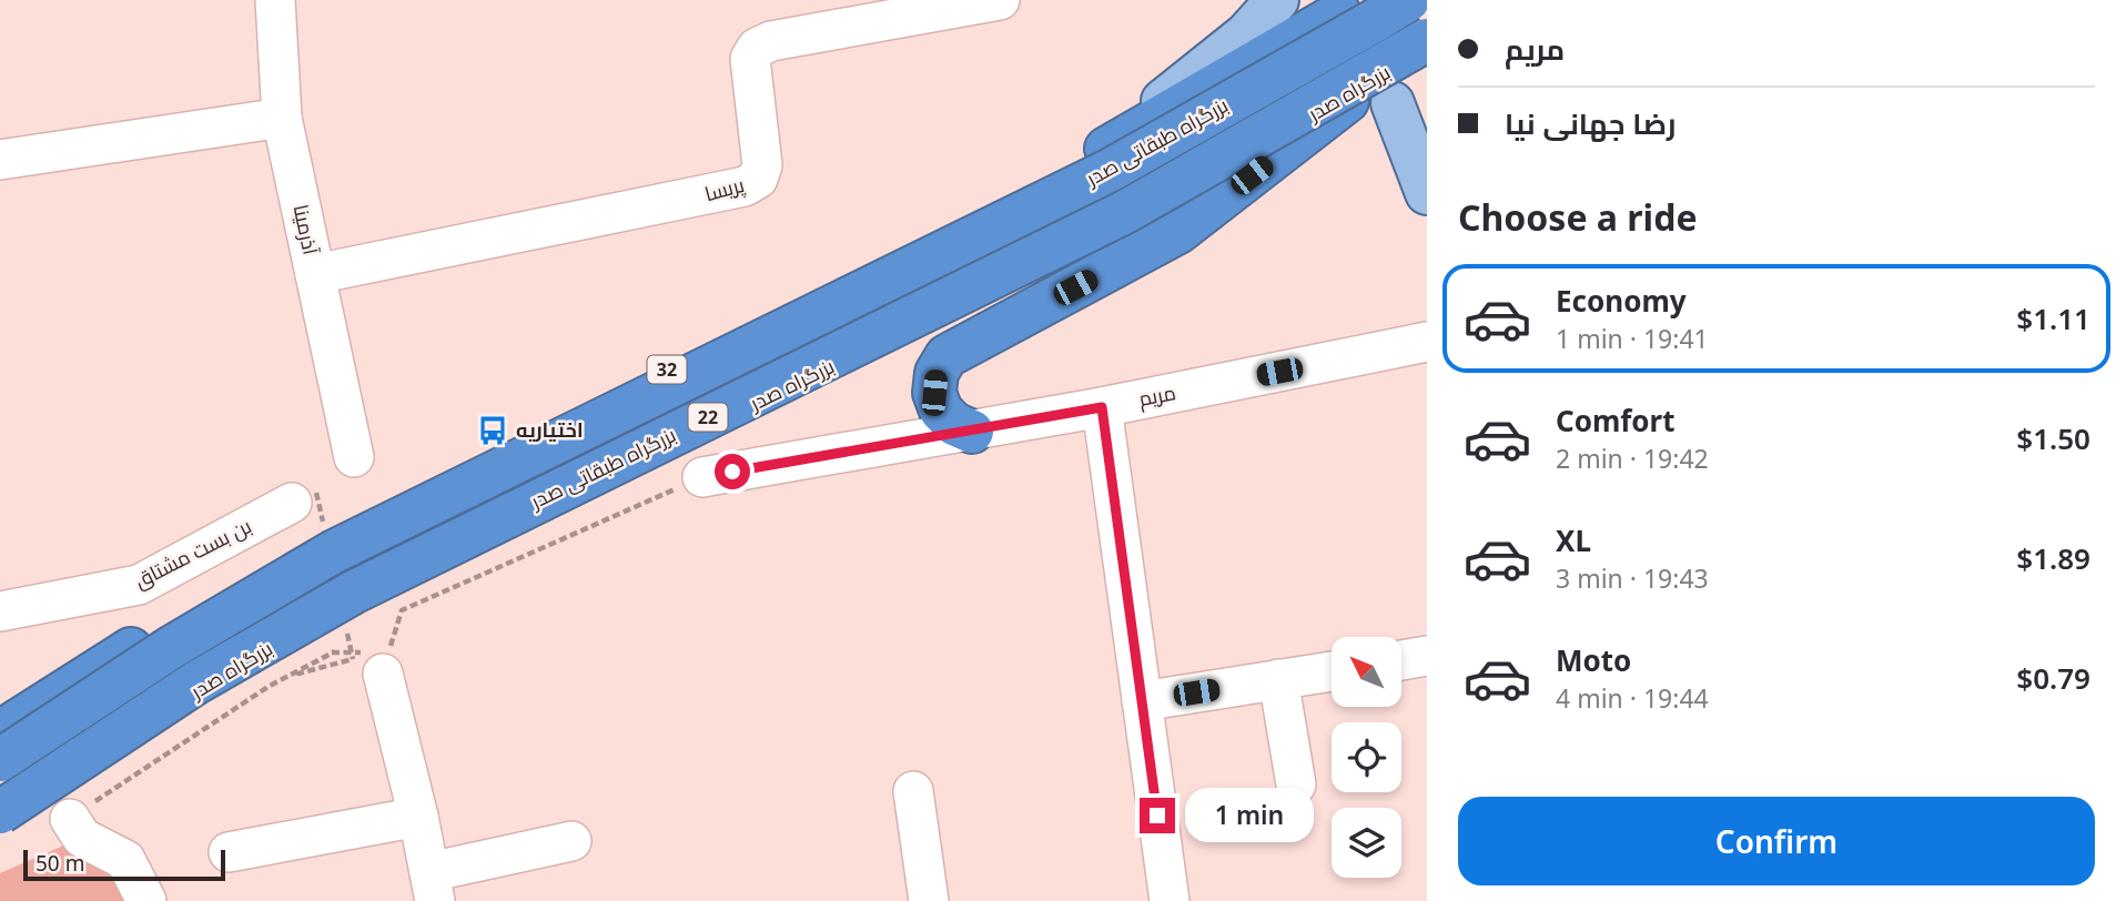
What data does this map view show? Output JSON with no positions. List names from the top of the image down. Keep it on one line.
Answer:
{"streets":{"highway":["بزرگراه صدر","بزرگراه طبقاتی صدر","32","22"],"street":["پریسا","آذرمینا","مریم","بن بست مشتاق"]},"crossings":[["پریسا","آذرمینا"]],"places":{"bus stop":["اختیاریه"]},"scale_bar":"50 m","north":"top left","page":{"banner":["مریم","رضا جهانی نیا"],"heading":"Choose a ride","list":[{"name":"Economy","note":"1 min · 19:41","value":"$1.11"},{"name":"Comfort","note":"2 min · 19:42","value":"$1.50"},{"name":"XL","note":"3 min · 19:43","value":"$1.89"},{"name":"Moto","note":"4 min · 19:44","value":"$0.79"}],"buttons":"Confirm","bubble":"1 min","scale":"50 m"}}
